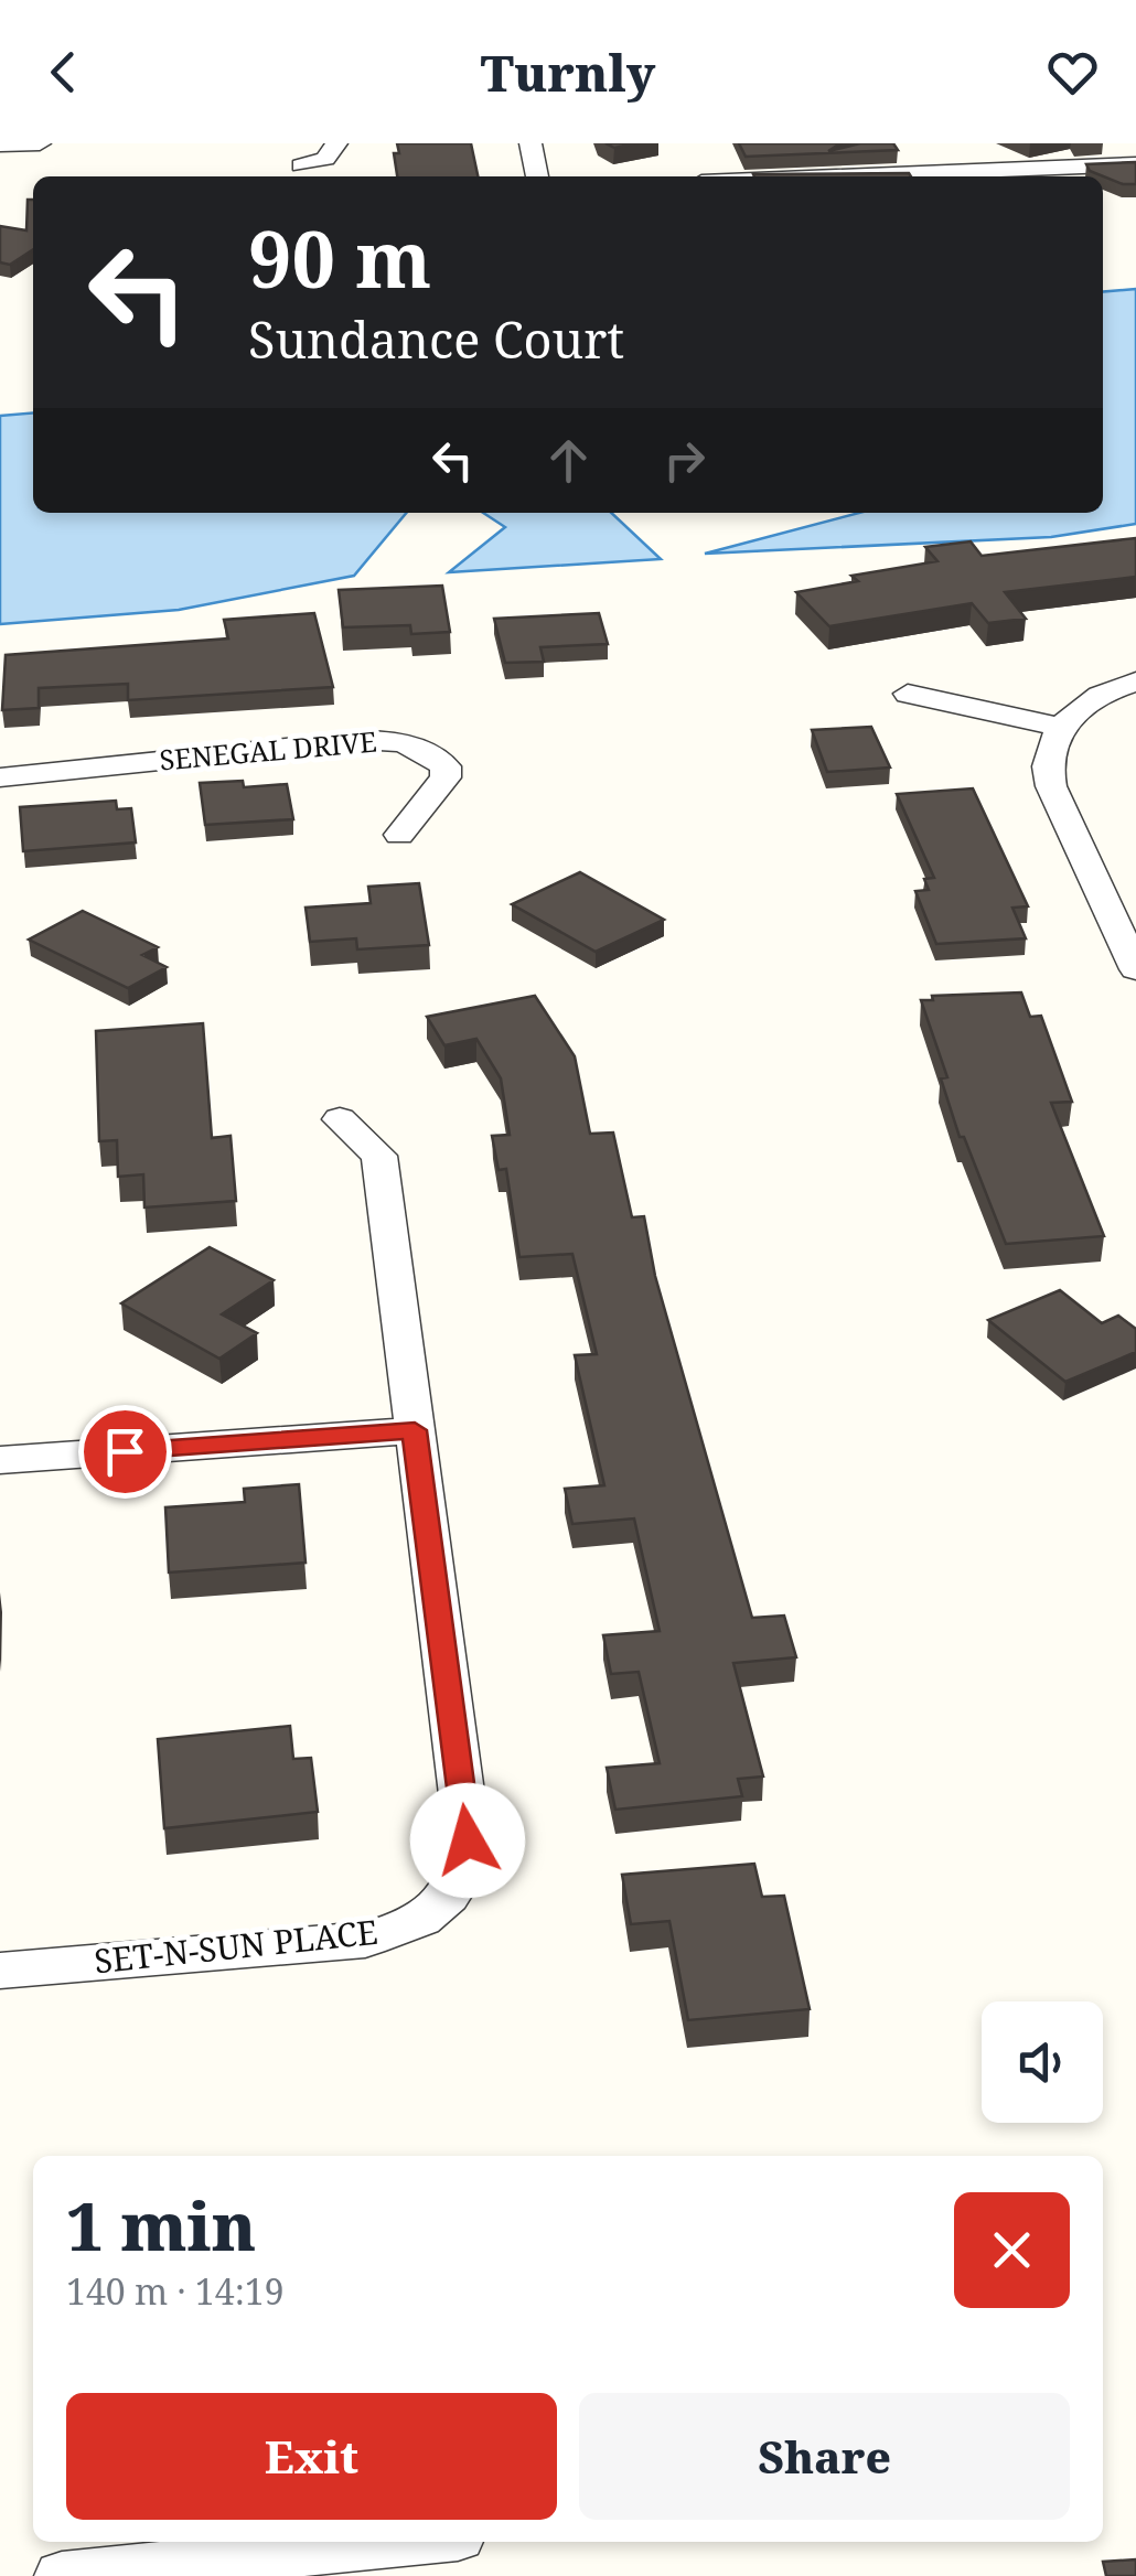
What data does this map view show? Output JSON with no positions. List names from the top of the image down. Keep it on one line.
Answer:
{"streets":{"street":["SENEGAL DRIVE","SET-N-SUN PLACE"]},"page":{"header":"Turnly","turn":["90 m","Sundance Court"],"heading":["1 min","140 m · 14:19"],"buttons":["Exit","Share"]}}
